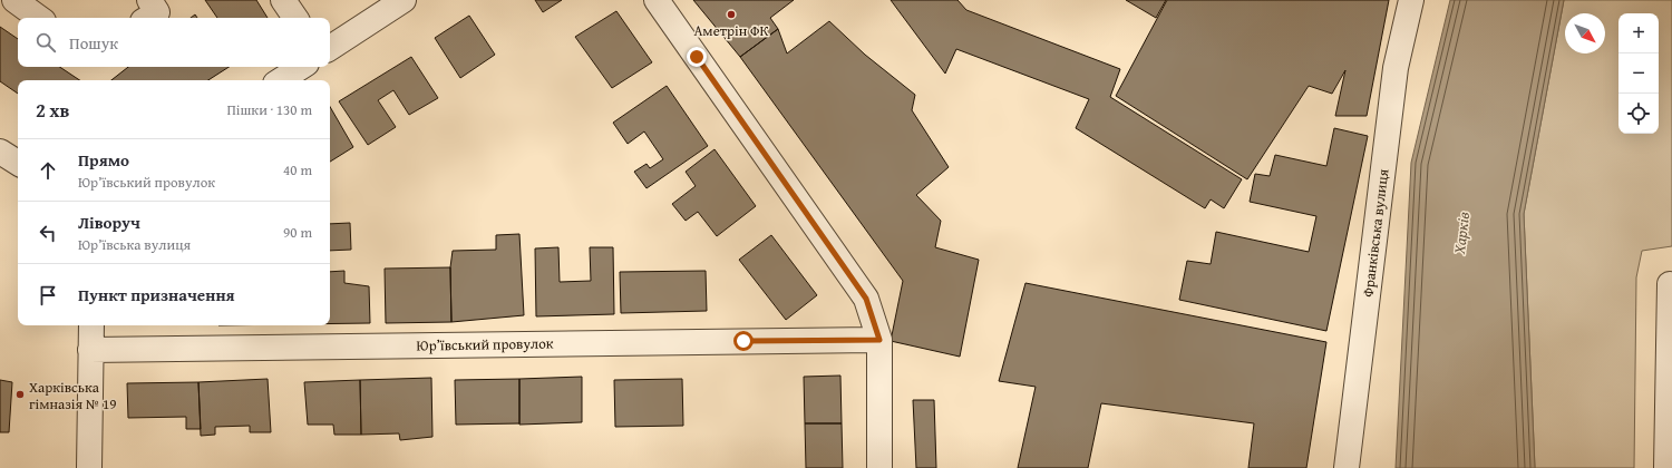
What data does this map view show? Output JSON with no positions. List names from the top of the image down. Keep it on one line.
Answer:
{"streets":{"street":["Франківська вулиця","Юр’ївський провулок"]},"water":["Харків"],"places":["Аметрін ФК","Харківська гімназія № 19"],"north":"bottom right","page":{"map_buttons":["+","−"],"search":"Пошук","heading":["2 хв","Пішки · 130 m"],"list":[["Прямо","Юр’ївський провулок","40 m"],["Ліворуч","Юр’ївська вулиця","90 m"],"Пункт призначення"]}}
